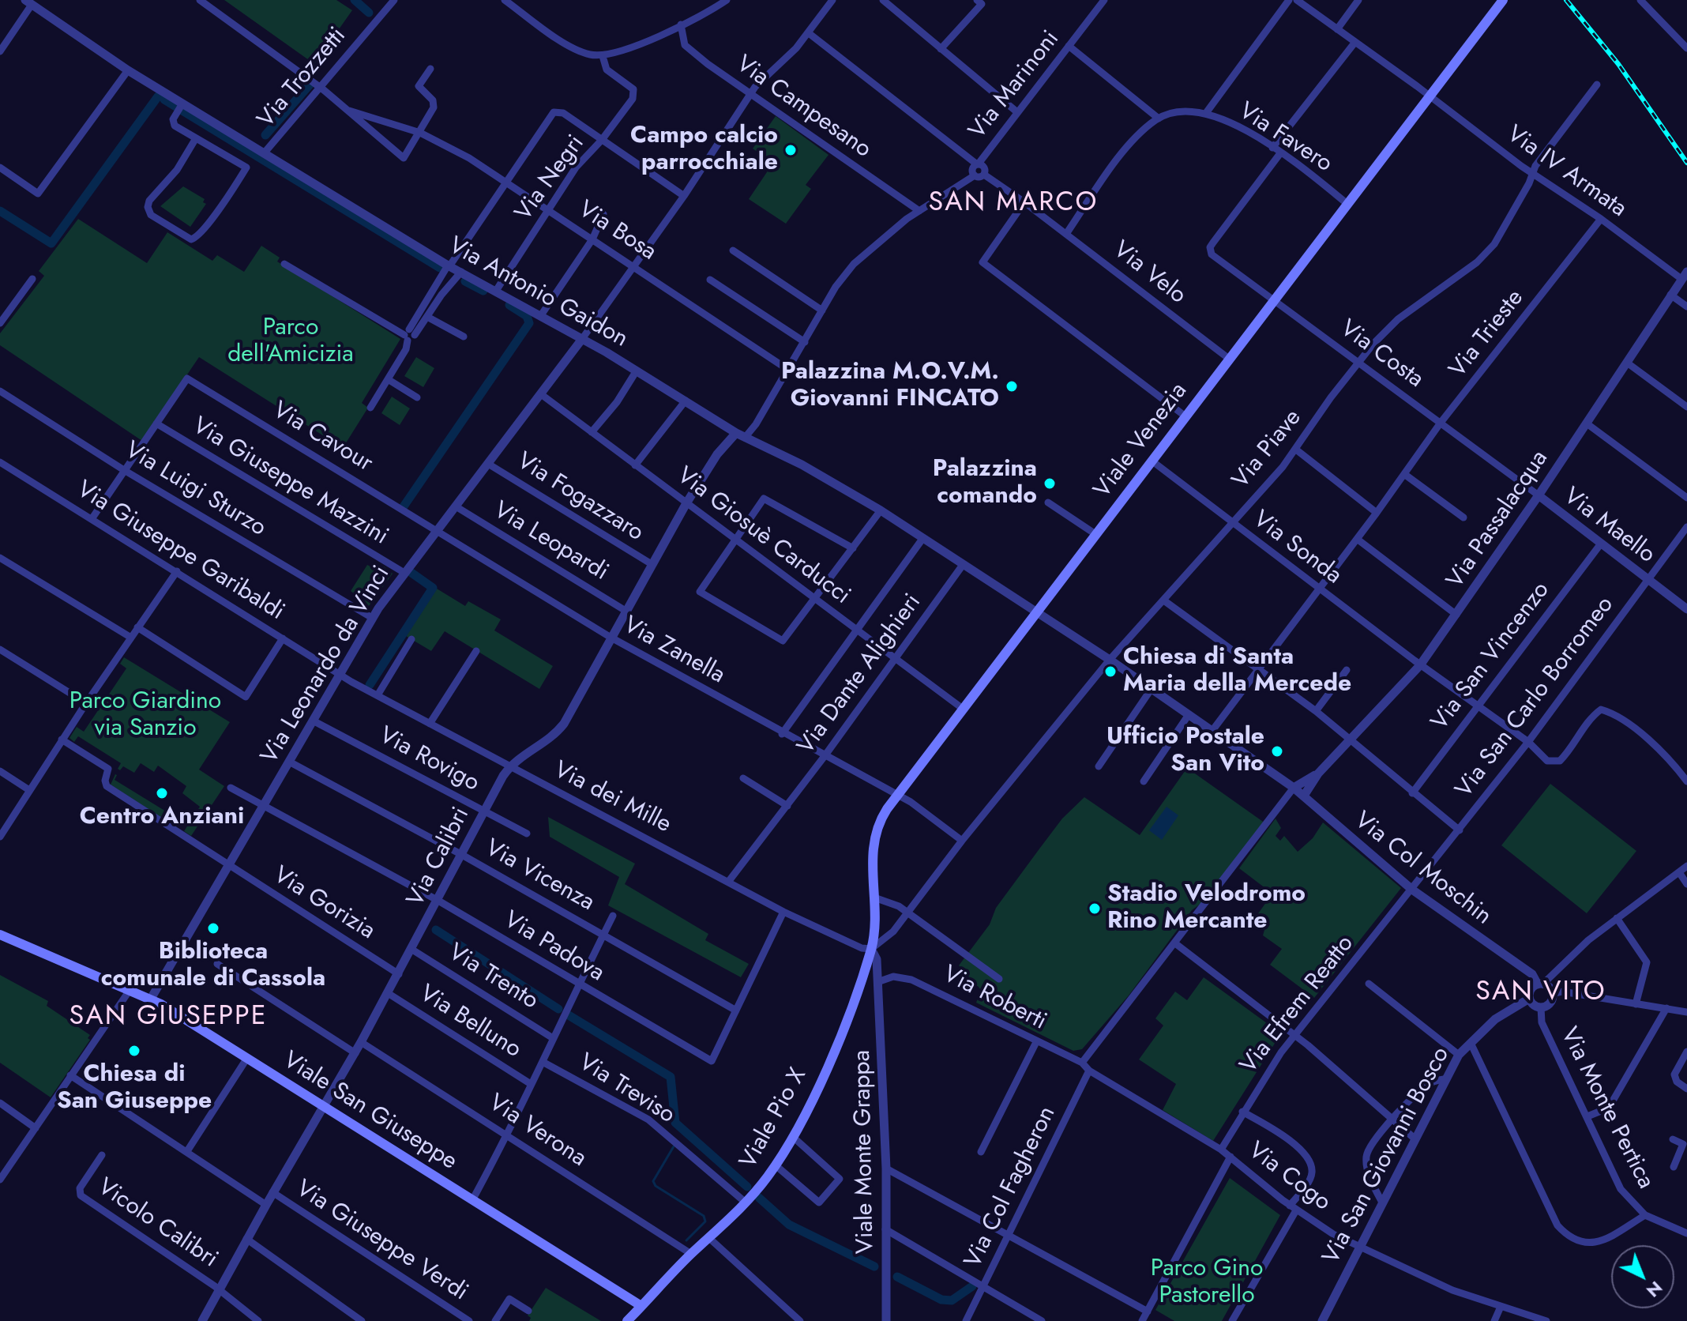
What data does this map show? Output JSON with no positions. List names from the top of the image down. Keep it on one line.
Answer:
{"streets":{"main road":["Viale Venezia","Viale San Giuseppe","Viale Pio X"],"street":["Via Trozzetti","Via Marinoni","Via Campesano","Via Favero","Via IV Armata","Via Negri","Via Bosa","Via Velo","Via Antonio Gaidon","Via Trieste","Via Costa","Via Cavour","Via Piave","Via Giuseppe Mazzini","Via Luigi Sturzo","Via Fogazzaro","Via Passalacqua","Via Maello","Via Giosuè Carducci","Via Leopardi","Via Sonda","Via Giuseppe Garibaldi","Via Zanella","Via San Vincenzo","Via Leonardo da Vinci","Via Dante Alighieri","Via San Carlo Borromeo","Via Rovigo","Via dei Mille","Via Calibri","Via Col Moschin","Via Vicenza","Via Gorizia","Via Padova","Via Trento","Via Roberti","Via Efrem Reatto","Via Belluno","Via Treviso","Via Monte Pertica","Via Verona","Viale Monte Grappa","Via San Giovanni Bosco","Via Cogo","Via Col Fagheron","Vicolo Calibri","Via Giuseppe Verdi"]},"crossings":[["Via Trozzetti","Via Bosa"],["Via Trozzetti","Via Antonio Gaidon"],["Via Marinoni","Via Campesano"],["Via Marinoni","Via Bosa"],["Via Marinoni","Via Velo"],["Via Marinoni","Via Antonio Gaidon"],["Via Marinoni","Via Calibri"],["Via Favero","Via Velo"],["Via Favero","Via Costa"],["Via Favero","Viale Venezia"],["Via IV Armata","Via Trieste"],["Via IV Armata","Viale Venezia"],["Via IV Armata","Via Piave"],["Via IV Armata","Via Passalacqua"],["Via Negri","Via Bosa"],["Via Negri","Via Antonio Gaidon"],["Via Velo","Viale Venezia"],["Via Antonio Gaidon","Viale Venezia"],["Via Antonio Gaidon","Via Piave"],["Via Antonio Gaidon","Via Leonardo da Vinci"],["Via Antonio Gaidon","Via Dante Alighieri"],["Via Antonio Gaidon","Via Calibri"],["Via Antonio Gaidon","Via Col Moschin"],["Via Trieste","Via Costa"],["Via Trieste","Via Sonda"],["Via Trieste","Via Col Moschin"],["Via Costa","Viale Venezia"],["Via Costa","Via Piave"],["Via Costa","Via Passalacqua"],["Via Costa","Via Maello"],["Via Cavour","Via Giuseppe Mazzini"],["Via Cavour","Via Zanella"],["Via Cavour","Via Leonardo da Vinci"],["Viale Venezia","Via Giosuè Carducci"],["Viale Venezia","Via Sonda"],["Viale Venezia","Via Zanella"],["Viale Venezia","Viale Pio X"],["Via Piave","Via Sonda"],["Via Piave","Via dei Mille"],["Via Piave","Viale Pio X"],["Via Piave","Viale Monte Grappa"],["Via Giuseppe Mazzini","Via Leonardo da Vinci"],["Via Luigi Sturzo","Via Leonardo da Vinci"],["Via Fogazzaro","Via Leonardo da Vinci"],["Via Fogazzaro","Via Calibri"],["Via Passalacqua","Via Maello"],["Via Passalacqua","Via Sonda"],["Via Maello","Via San Vincenzo"],["Via Maello","Via San Carlo Borromeo"],["Via Giosuè Carducci","Via Leonardo da Vinci"],["Via Giosuè Carducci","Via Dante Alighieri"],["Via Giosuè Carducci","Via Calibri"],["Via Leopardi","Via Leonardo da Vinci"],["Via Leopardi","Via Calibri"],["Via Sonda","Via San Vincenzo"],["Via Sonda","Via San Carlo Borromeo"],["Via Giuseppe Garibaldi","Via Leonardo da Vinci"],["Via Giuseppe Garibaldi","Via dei Mille"],["Via Zanella","Via Leonardo da Vinci"],["Via Zanella","Via Dante Alighieri"],["Via Zanella","Via Calibri"],["Via Leonardo da Vinci","Via Rovigo"],["Via Leonardo da Vinci","Via dei Mille"],["Via Leonardo da Vinci","Via Vicenza"],["Via Leonardo da Vinci","Via Gorizia"],["Via Leonardo da Vinci","Via Padova"],["Via Leonardo da Vinci","Viale San Giuseppe"],["Via Dante Alighieri","Via dei Mille"],["Via San Carlo Borromeo","Via Col Moschin"],["Via San Carlo Borromeo","Via Efrem Reatto"],["Via Rovigo","Via Calibri"],["Via dei Mille","Via Calibri"],["Via dei Mille","Via Padova"],["Via dei Mille","Viale Pio X"],["Via dei Mille","Viale Monte Grappa"],["Via Calibri","Via Vicenza"],["Via Calibri","Via Gorizia"],["Via Calibri","Via Padova"],["Via Calibri","Via Trento"],["Via Calibri","Via Belluno"],["Via Calibri","Viale San Giuseppe"],["Via Calibri","Via Verona"],["Via Calibri","Vicolo Calibri"],["Via Calibri","Via Giuseppe Verdi"],["Via Col Moschin","Via Efrem Reatto"],["Via Col Moschin","Via San Giovanni Bosco"],["Via Vicenza","Via Padova"],["Via Roberti","Viale Monte Grappa"],["Via Roberti","Via Cogo"],["Via Roberti","Via Col Fagheron"],["Via Efrem Reatto","Via Cogo"],["Via Treviso","Viale Pio X"],["Via Monte Pertica","Via San Giovanni Bosco"],["Viale San Giuseppe","Viale Pio X"],["Viale Pio X","Via Verona"],["Viale Pio X","Viale Monte Grappa"],["Via San Giovanni Bosco","Via Cogo"],["Via Cogo","Via Col Fagheron"]],"districts":["SAN MARCO","SAN VITO","SAN GIUSEPPE"],"parks":["Parco dell'Amicizia","Parco Giardino via Sanzio","Parco Gino Pastorello"],"places":["Campo calcio parrocchiale","Palazzina M.O.V.M. Giovanni FINCATO","Palazzina comando","Chiesa di Santa Maria della Mercede","Ufficio Postale San Vito","Centro Anziani","Stadio Velodromo Rino Mercante","Biblioteca comunale di Cassola","Chiesa di San Giuseppe"],"north":"bottom right"}
